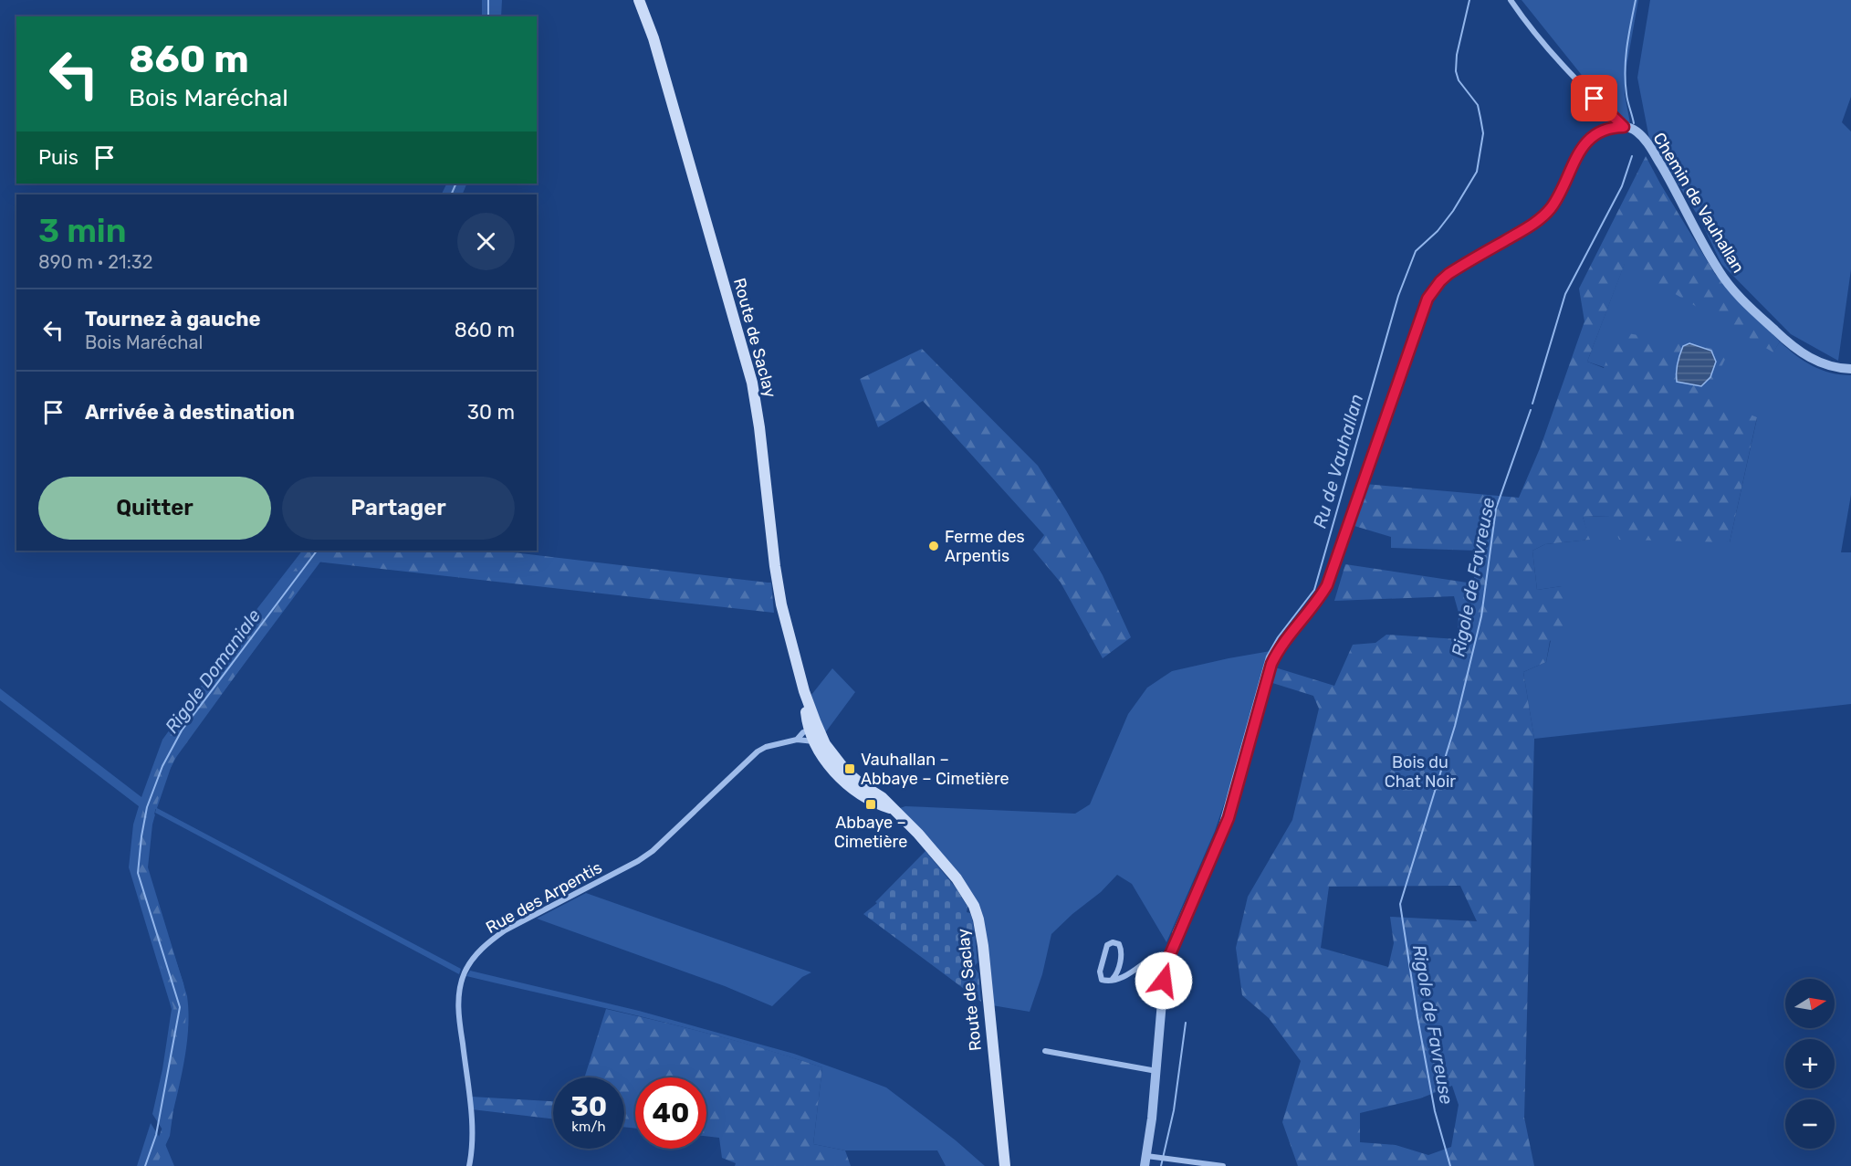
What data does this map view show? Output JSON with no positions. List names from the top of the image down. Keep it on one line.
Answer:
{"streets":{"main road":["Route de Saclay"],"street":["Chemin de Vauhallan","Rue des Arpentis"]},"crossings":[["Route de Saclay","Rue des Arpentis"]],"water":["Ru de Vauhallan","Rigole de Favreuse","Rigole Domaniale"],"parks":["Bois du Chat Noir"],"places":{"other":["Ferme des Arpentis"],"transit":["Vauhallan – Abbaye – Cimetière","Abbaye – Cimetière"]},"north":"right","page":{"turn":["860 m","Bois Maréchal"],"then":"Puis","heading":["3 min","890 m · 21:32"],"list":[{"name":"Tournez à gauche","note":"Bois Maréchal","value":"860 m"},{"name":"Arrivée à destination","value":"30 m"}],"buttons":["Quitter","Partager"],"map_buttons":["+","−"],"speed":"30 km/h","limit":"40"}}
